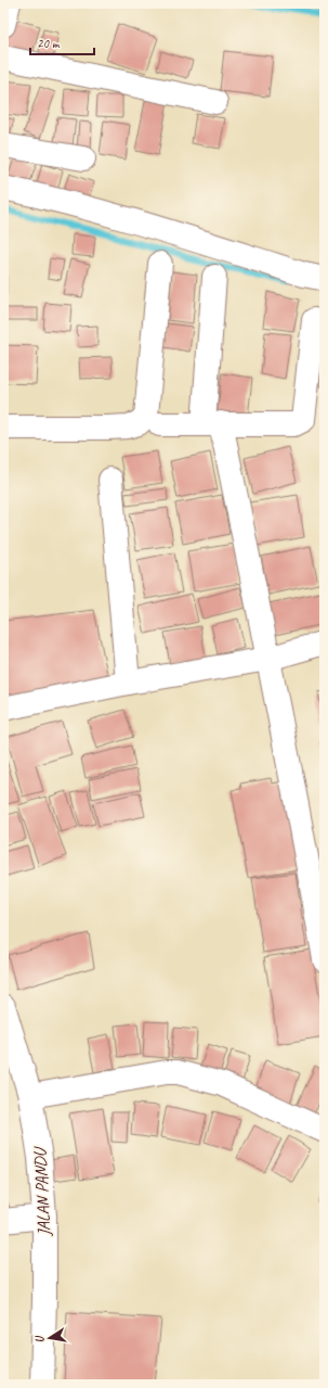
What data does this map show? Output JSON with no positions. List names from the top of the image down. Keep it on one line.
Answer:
{"streets":{"street":["JALAN PANDU"]},"scale_bar":"20 m","north":"left"}
